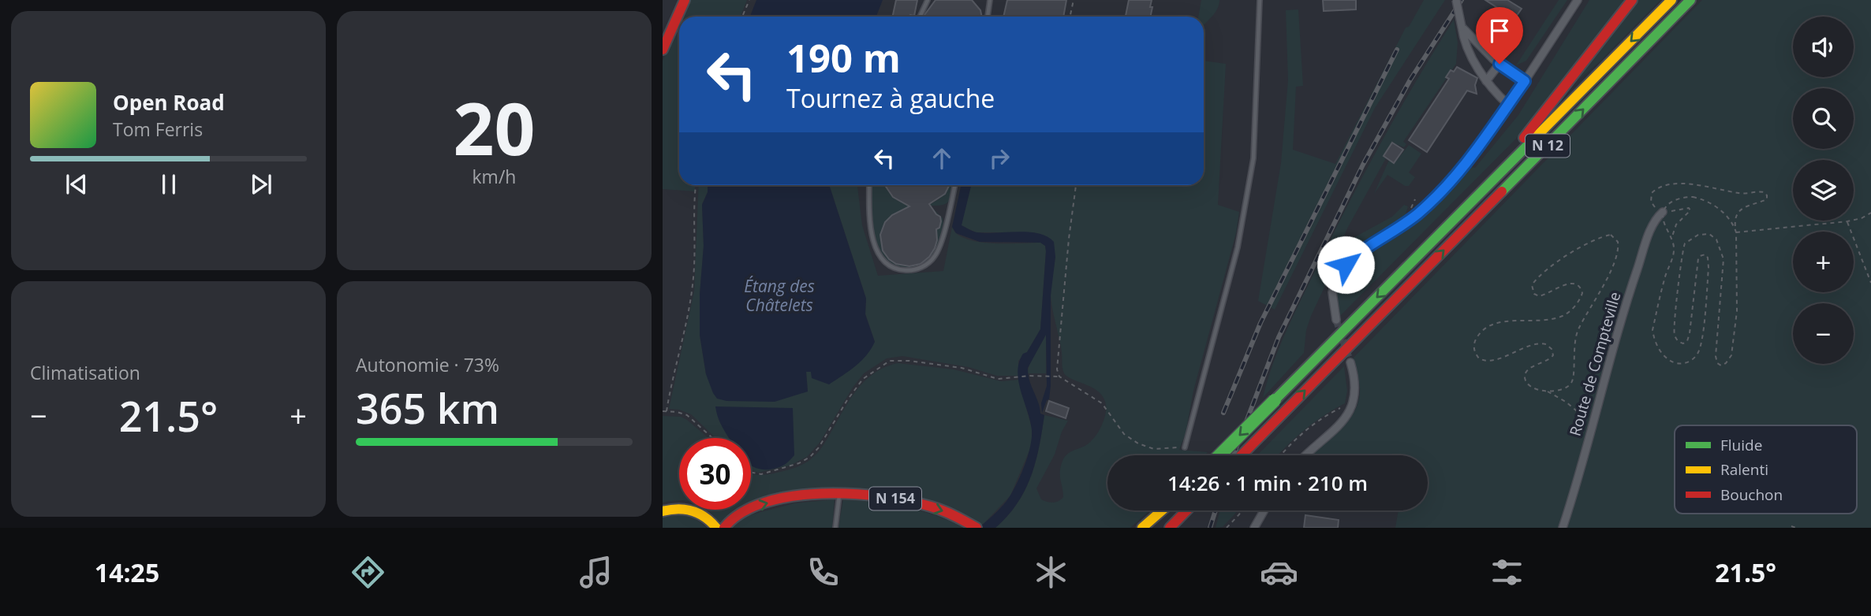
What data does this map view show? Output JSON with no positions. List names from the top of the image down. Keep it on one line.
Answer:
{"streets":{"main road":["N 12","N 154"],"street":["Route de Compteville"]},"water":["Étang des Châtelets"],"legend":["Fluide","Ralenti","Bouchon"],"page":{"tile":[["20","km/h"],"Climatisation",["Autonomie · 73%","365 km"]],"map_buttons":["+","−"],"turn":["190 m","Tournez à gauche"],"song":["Open Road","Tom Ferris"],"heat":["−","21.5°","+"],"limit":"30","trip":"14:26 · 1 min · 210 m","tabs":["14:25","21.5°"]}}
